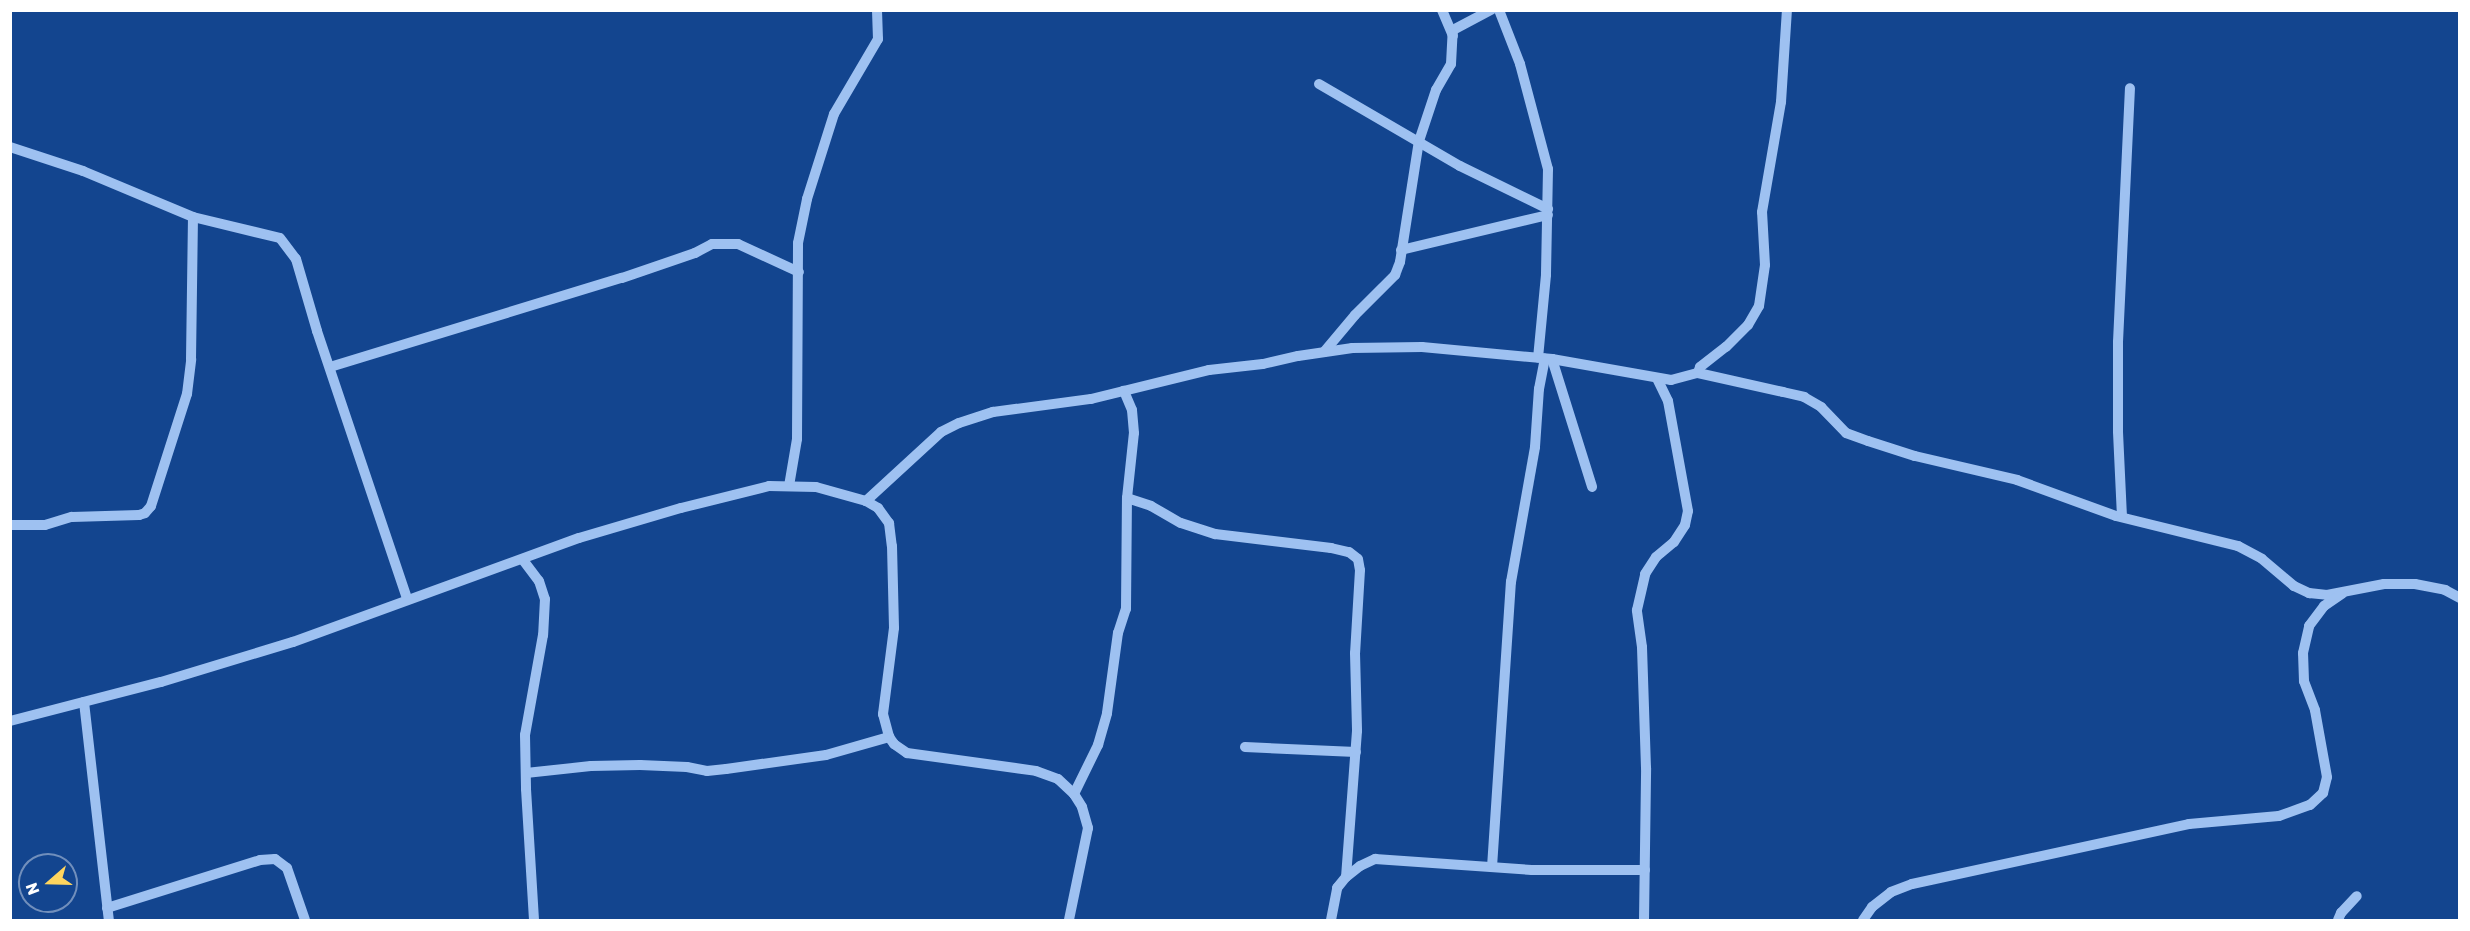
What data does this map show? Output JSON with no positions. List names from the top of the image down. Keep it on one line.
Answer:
{"north":"left"}
